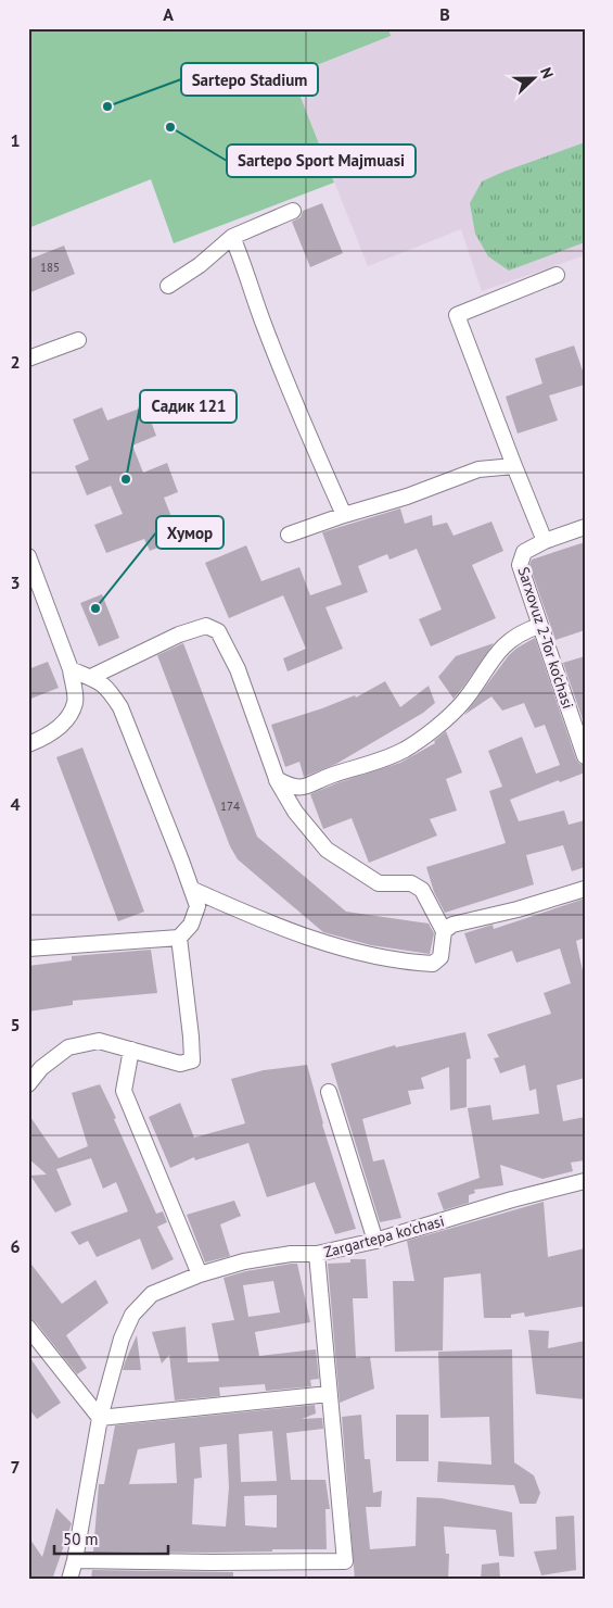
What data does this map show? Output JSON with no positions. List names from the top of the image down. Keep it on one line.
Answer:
{"streets":{"street":["Sarxovuz 2-Tor ko'chasi","Zargartepa ko'chasi"]},"places":["Sartepo Stadium","Sartepo Sport Majmuasi","Садик 121","Хумор"],"house_numbers":["185","174"],"scale_bar":"50 m","north":"right","grid":{"columns":["A","B"],"rows":["1","2","3","4","5","6","7"]}}
